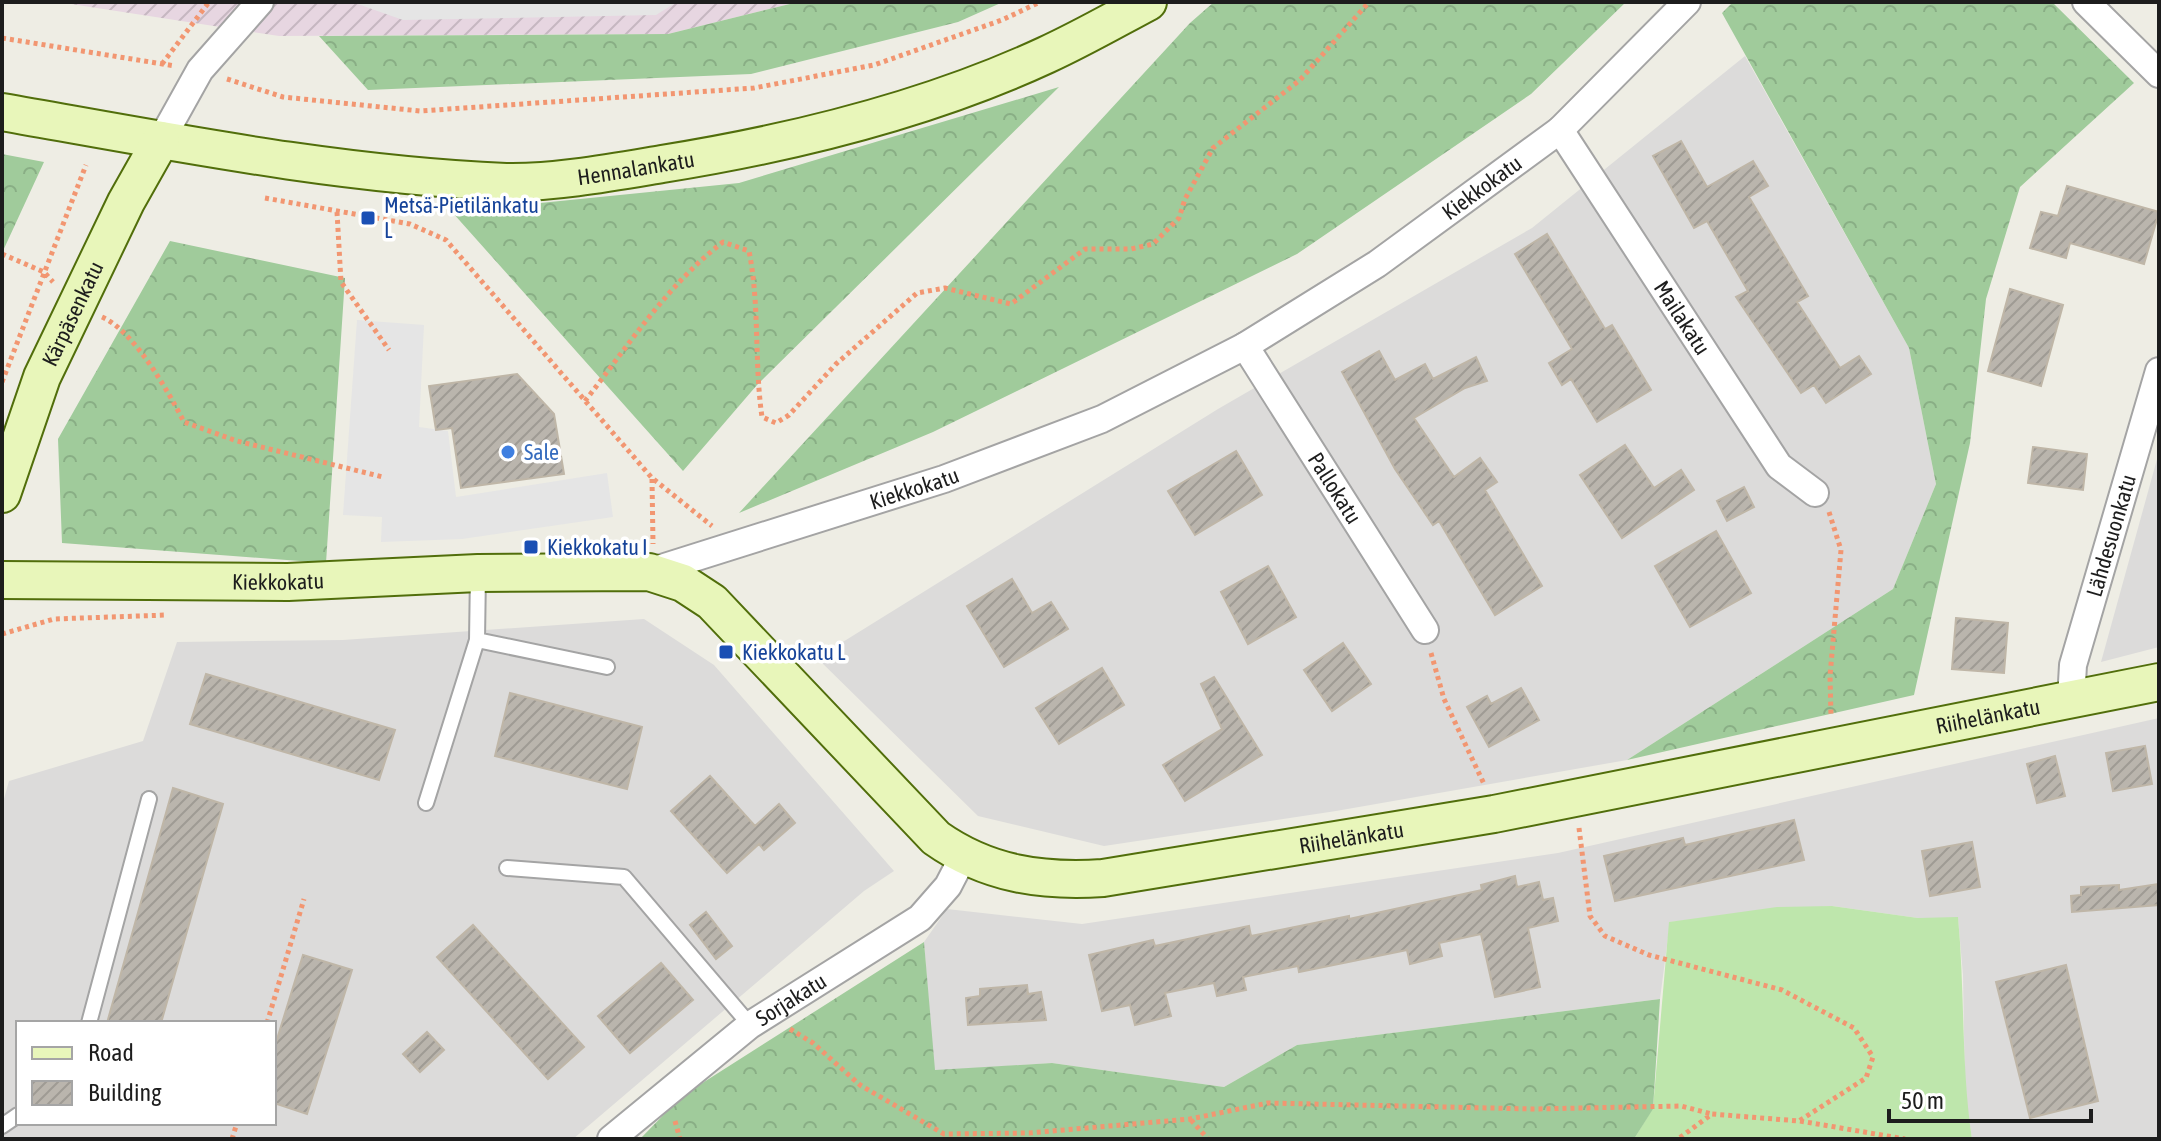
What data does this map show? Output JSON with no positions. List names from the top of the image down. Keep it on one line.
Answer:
{"streets":{"street":["Hennalankatu","Kiekkokatu","Kärpäsenkatu","Mailakatu","Pallokatu","Lähdesuonkatu","Riihelänkatu","Sorjakatu"]},"crossings":[["Hennalankatu","Kärpäsenkatu"],["Kiekkokatu","Mailakatu"],["Kiekkokatu","Pallokatu"],["Kiekkokatu","Riihelänkatu"],["Lähdesuonkatu","Riihelänkatu"],["Riihelänkatu","Sorjakatu"]],"places":{"transit":["Metsä-Pietilänkatu L","Kiekkokatu I","Kiekkokatu L"],"other":["Sale"]},"legend":["Road","Building"],"scale_bar":"50 m"}
